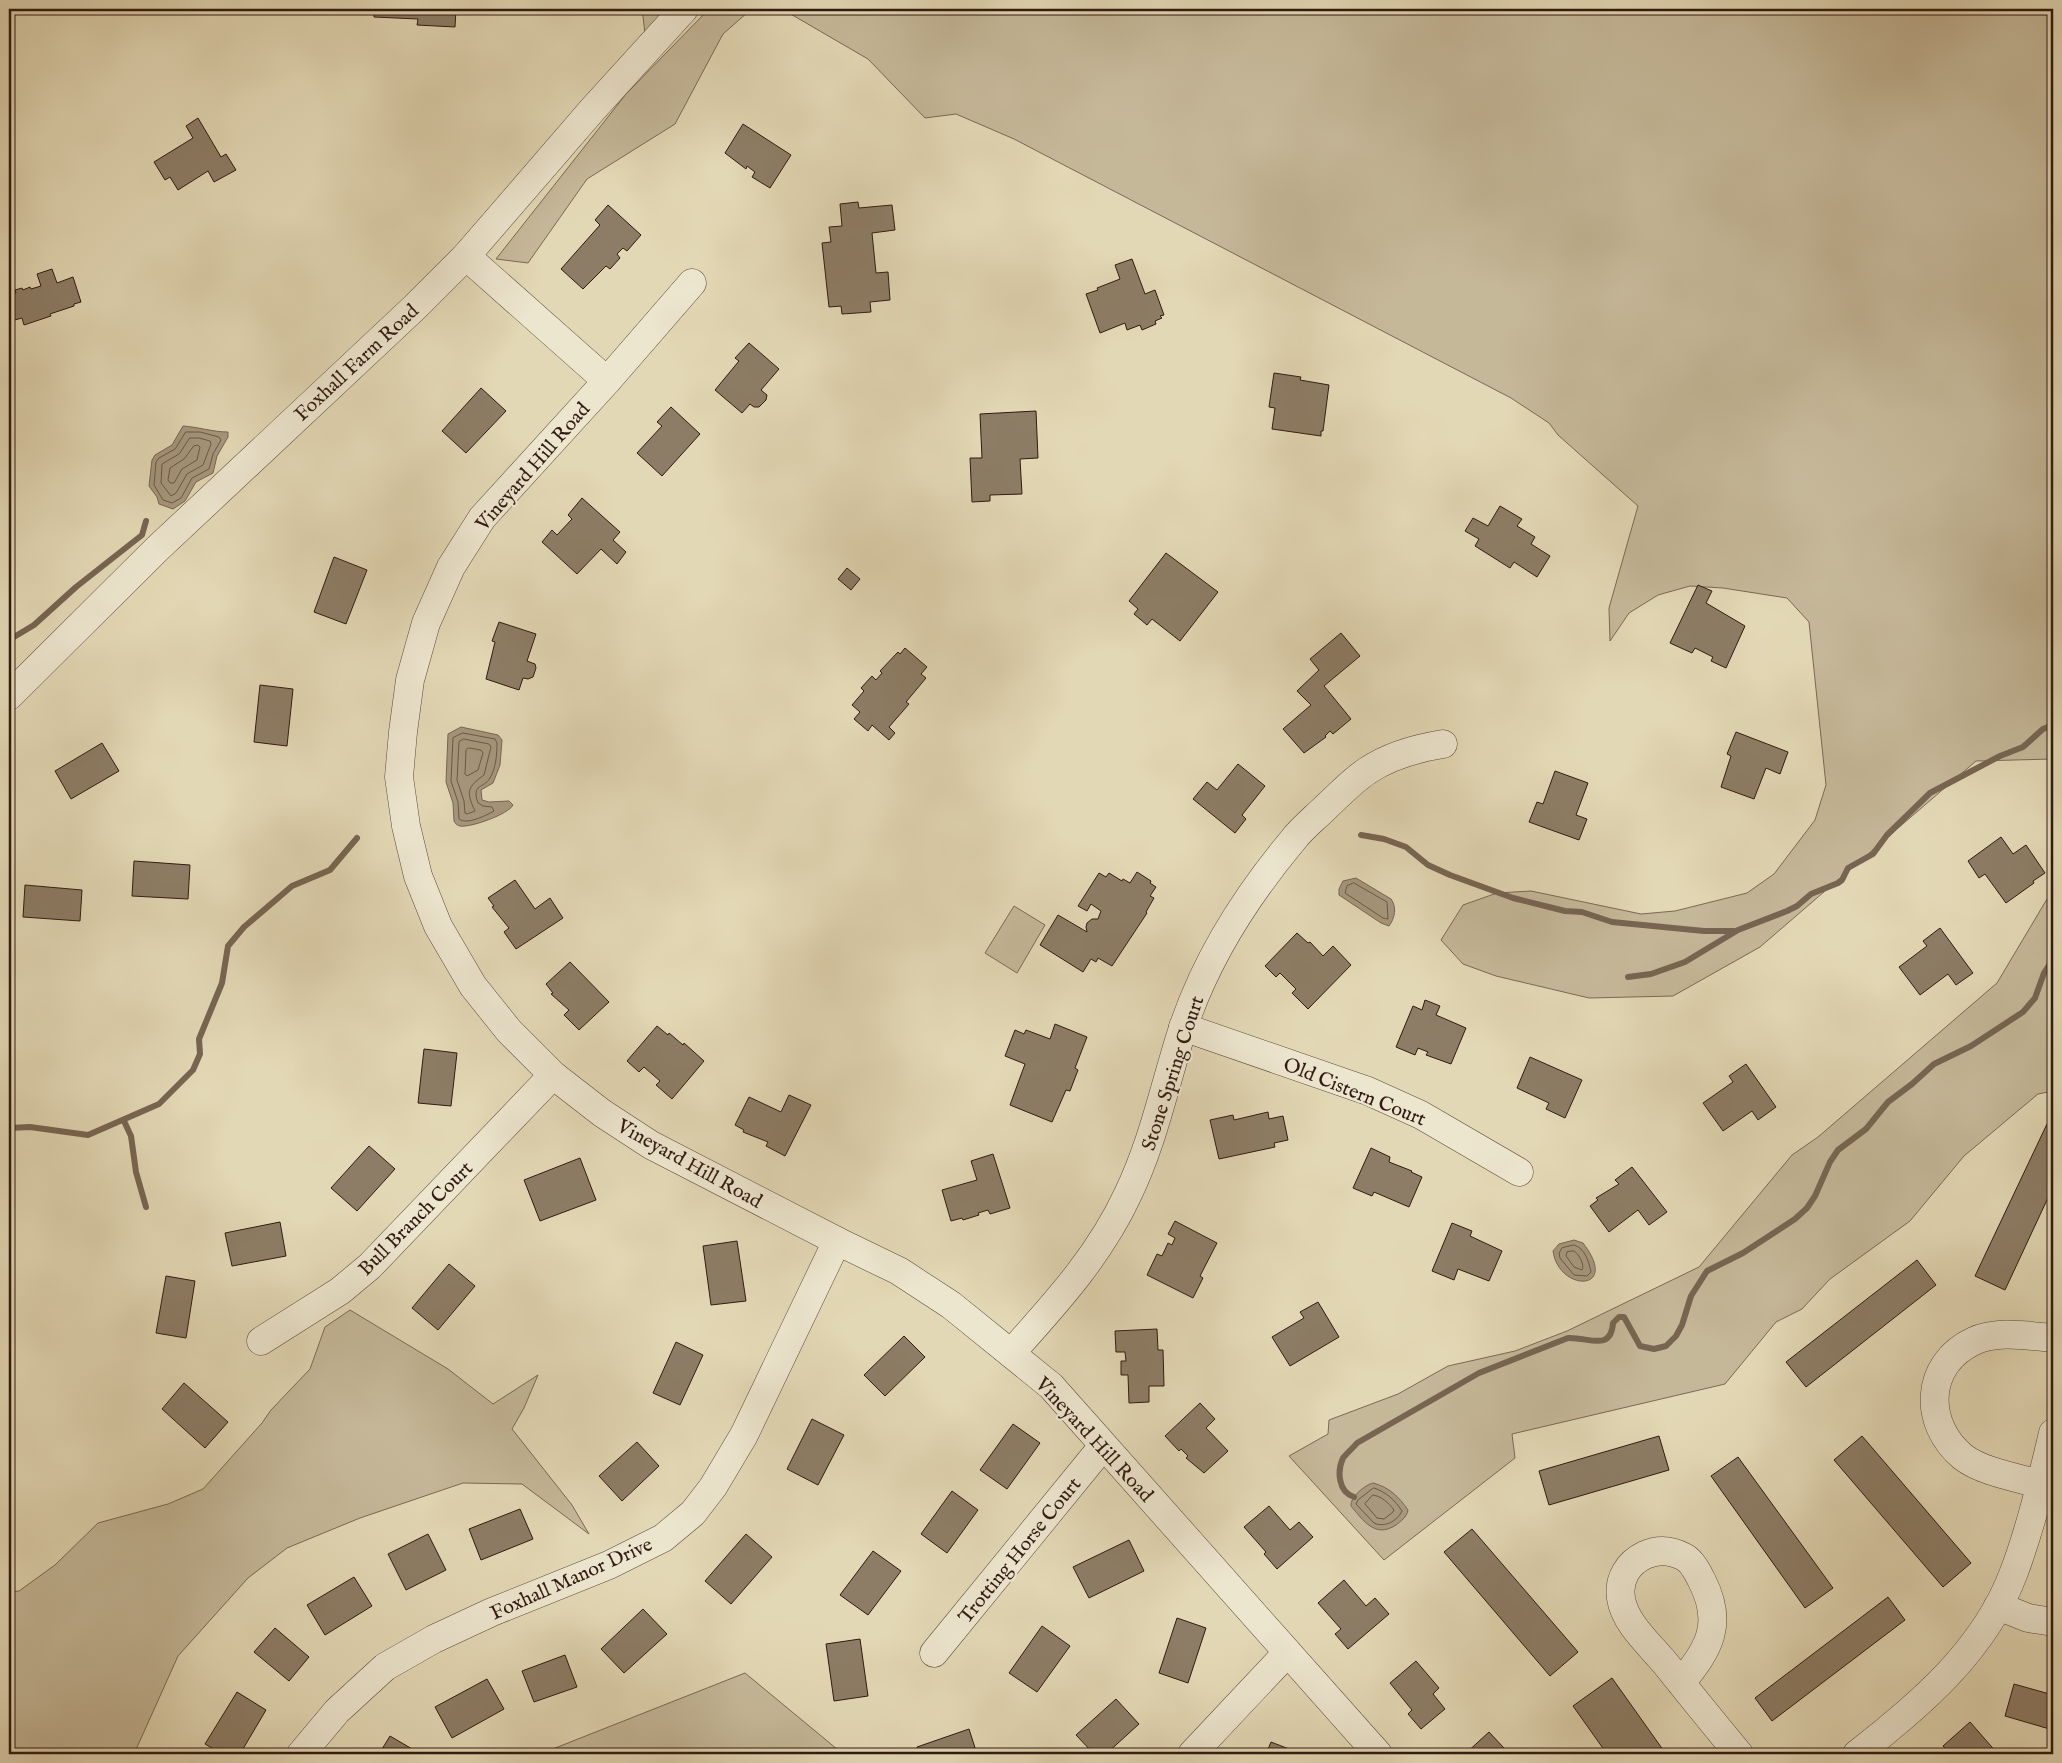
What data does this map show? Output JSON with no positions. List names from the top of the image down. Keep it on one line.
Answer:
{"streets":{"street":["Foxhall Farm Road","Vineyard Hill Road","Stone Spring Court","Old Cistern Court","Bull Branch Court","Trotting Horse Court","Foxhall Manor Drive"]},"crossings":[["Vineyard Hill Road","Stone Spring Court"],["Vineyard Hill Road","Bull Branch Court"],["Vineyard Hill Road","Trotting Horse Court"],["Vineyard Hill Road","Foxhall Manor Drive"],["Stone Spring Court","Old Cistern Court"]]}
